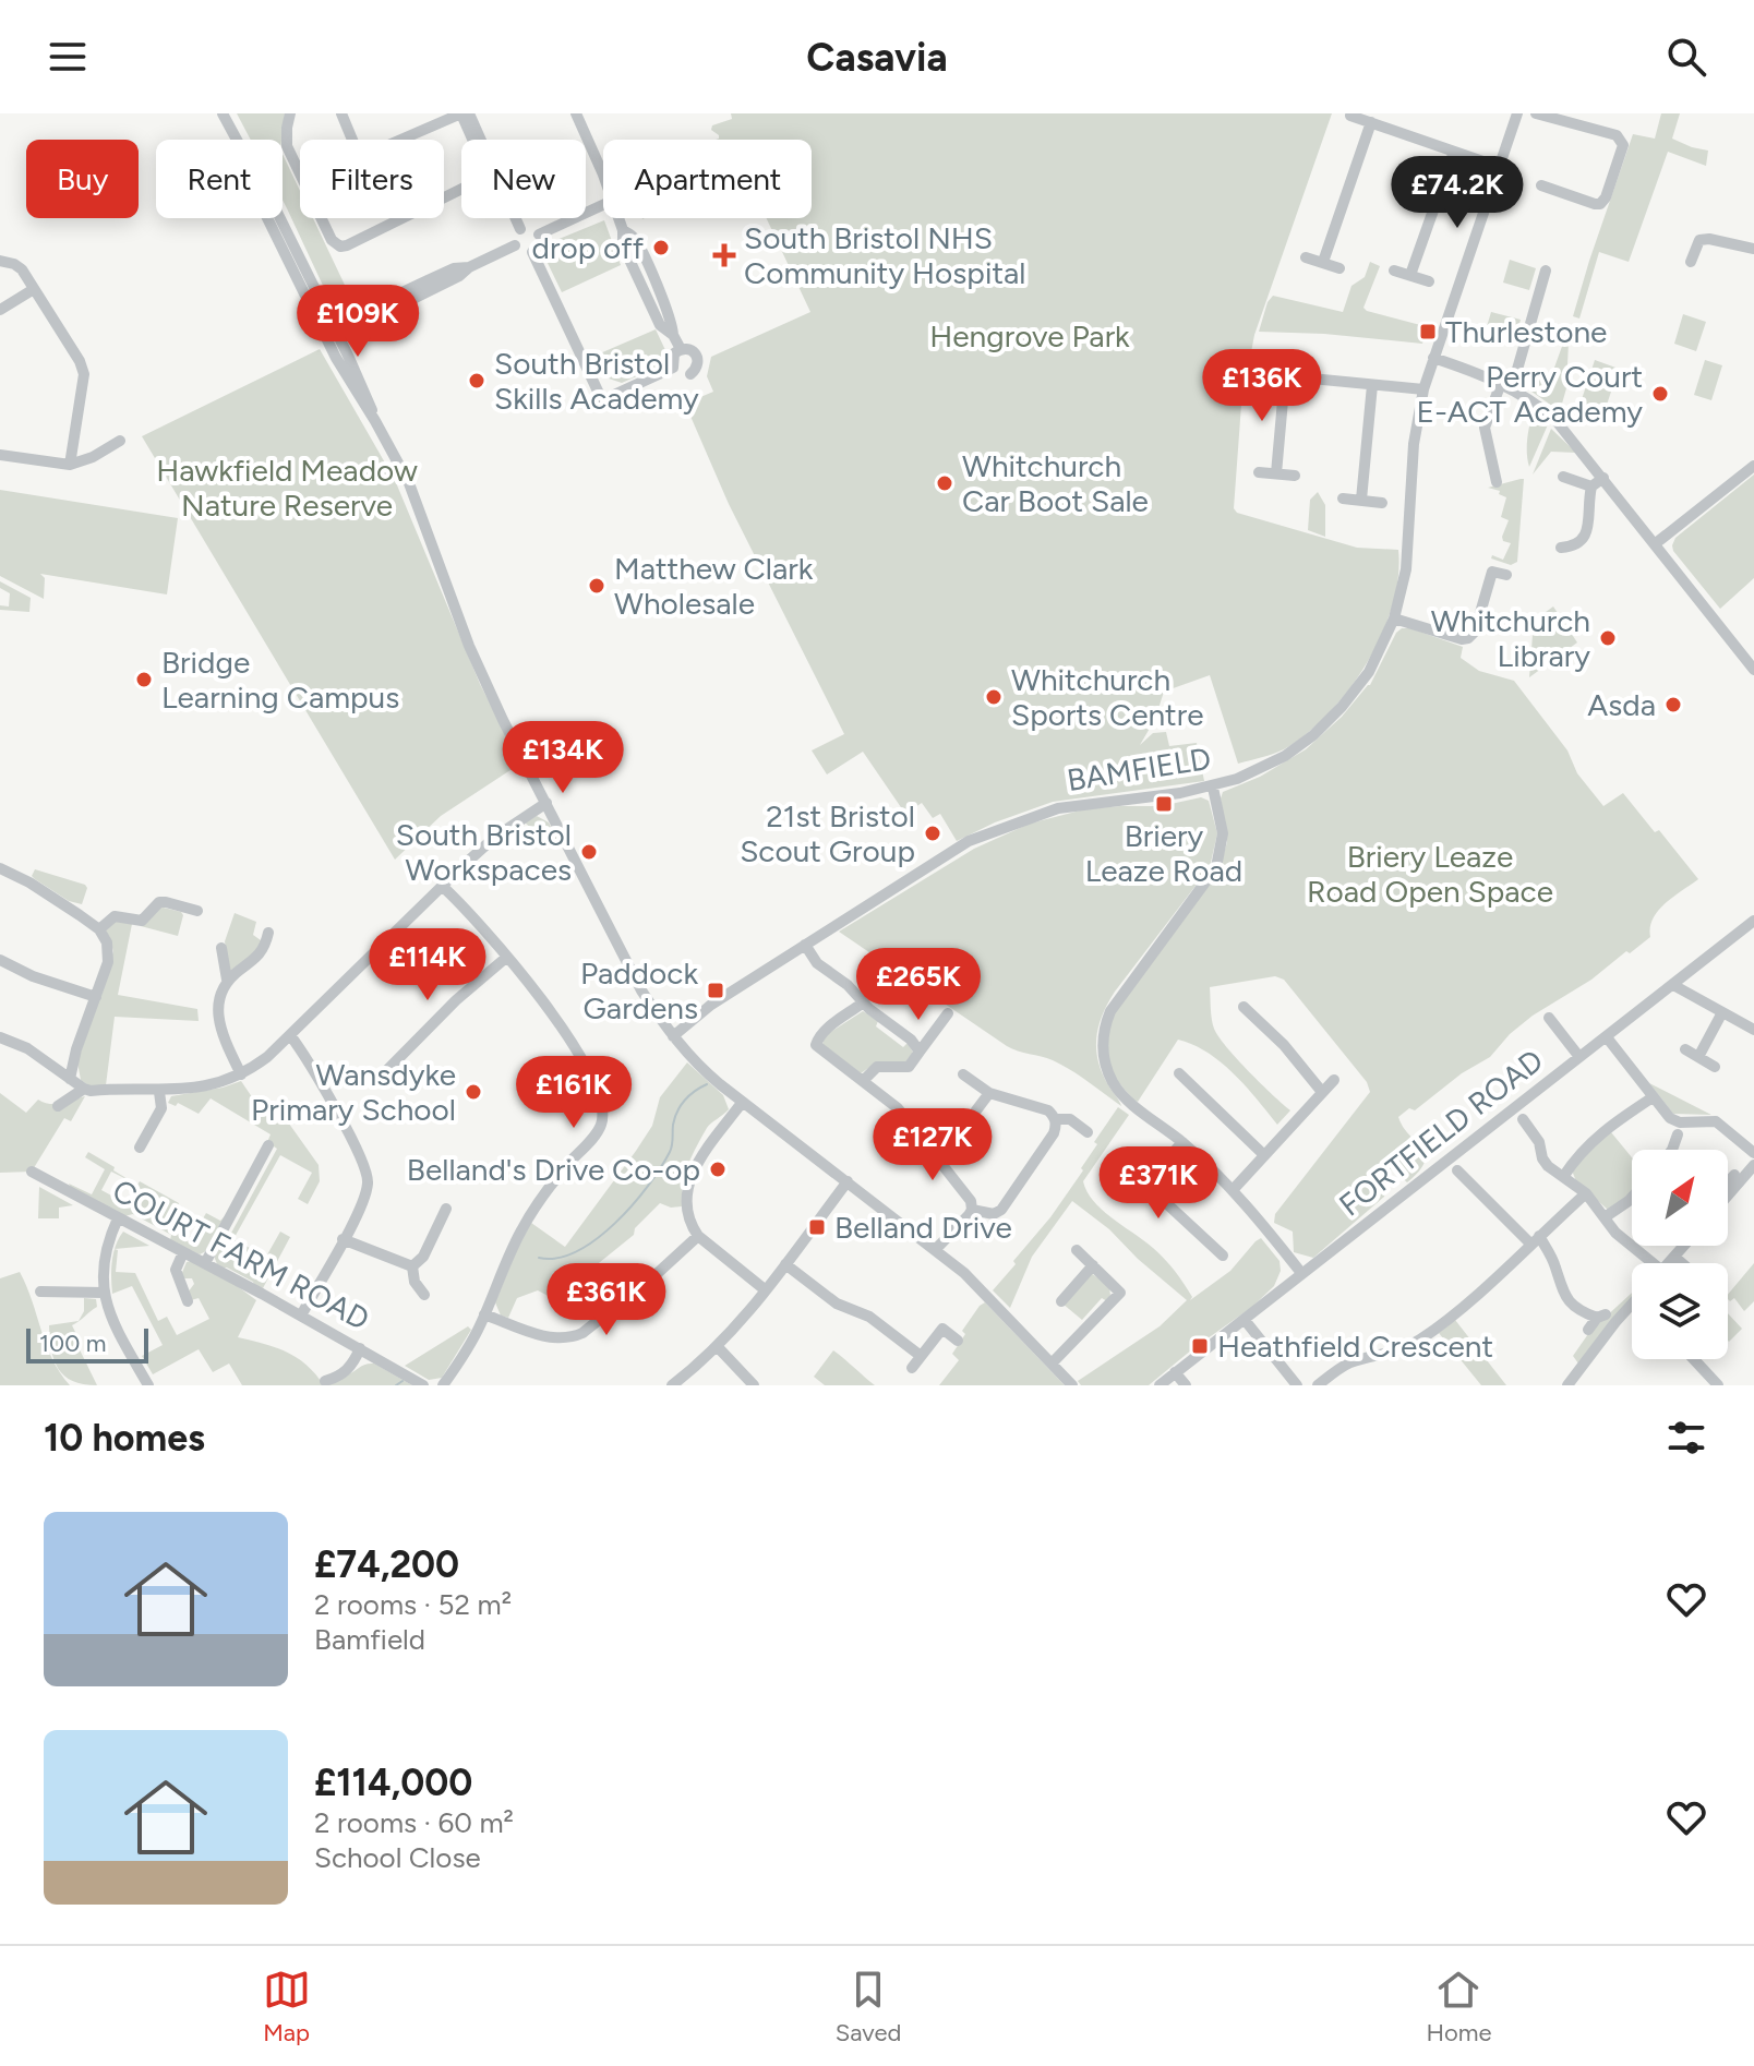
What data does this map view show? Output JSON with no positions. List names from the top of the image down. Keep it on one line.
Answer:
{"streets":{"street":["BAMFIELD","FORTFIELD ROAD","COURT FARM ROAD"]},"parks":["Hengrove Park","Hawkfield Meadow Nature Reserve","Briery Leaze Road Open Space"],"places":{"other":["drop off","South Bristol Skills Academy","Perry Court E-ACT Academy","Whitchurch Car Boot Sale","Matthew Clark Wholesale","Whitchurch Library","Bridge Learning Campus","Whitchurch Sports Centre","Asda","21st Bristol Scout Group","South Bristol Workspaces","Wansdyke Primary School","Belland's Drive Co-op"],"health":["South Bristol NHS Community Hospital"],"transit":["Thurlestone","Briery Leaze Road","Paddock Gardens","Belland Drive","Heathfield Crescent"]},"scale_bar":"100 m","north":"top right","page":{"header":"Casavia","chip":["Buy","Rent","Filters","New","Apartment"],"price":["£74.2K","£109K","£136K","£134K","£114K","£265K","£161K","£127K","£371K","£361K"],"scale":"100 m","heading":"10 homes","list":[{"name":"£74,200","note":"2 rooms · 52 m² · Bamfield"},{"name":"£114,000","note":"2 rooms · 60 m² · School Close"}],"tabs":["Map","Saved","Home"]}}
